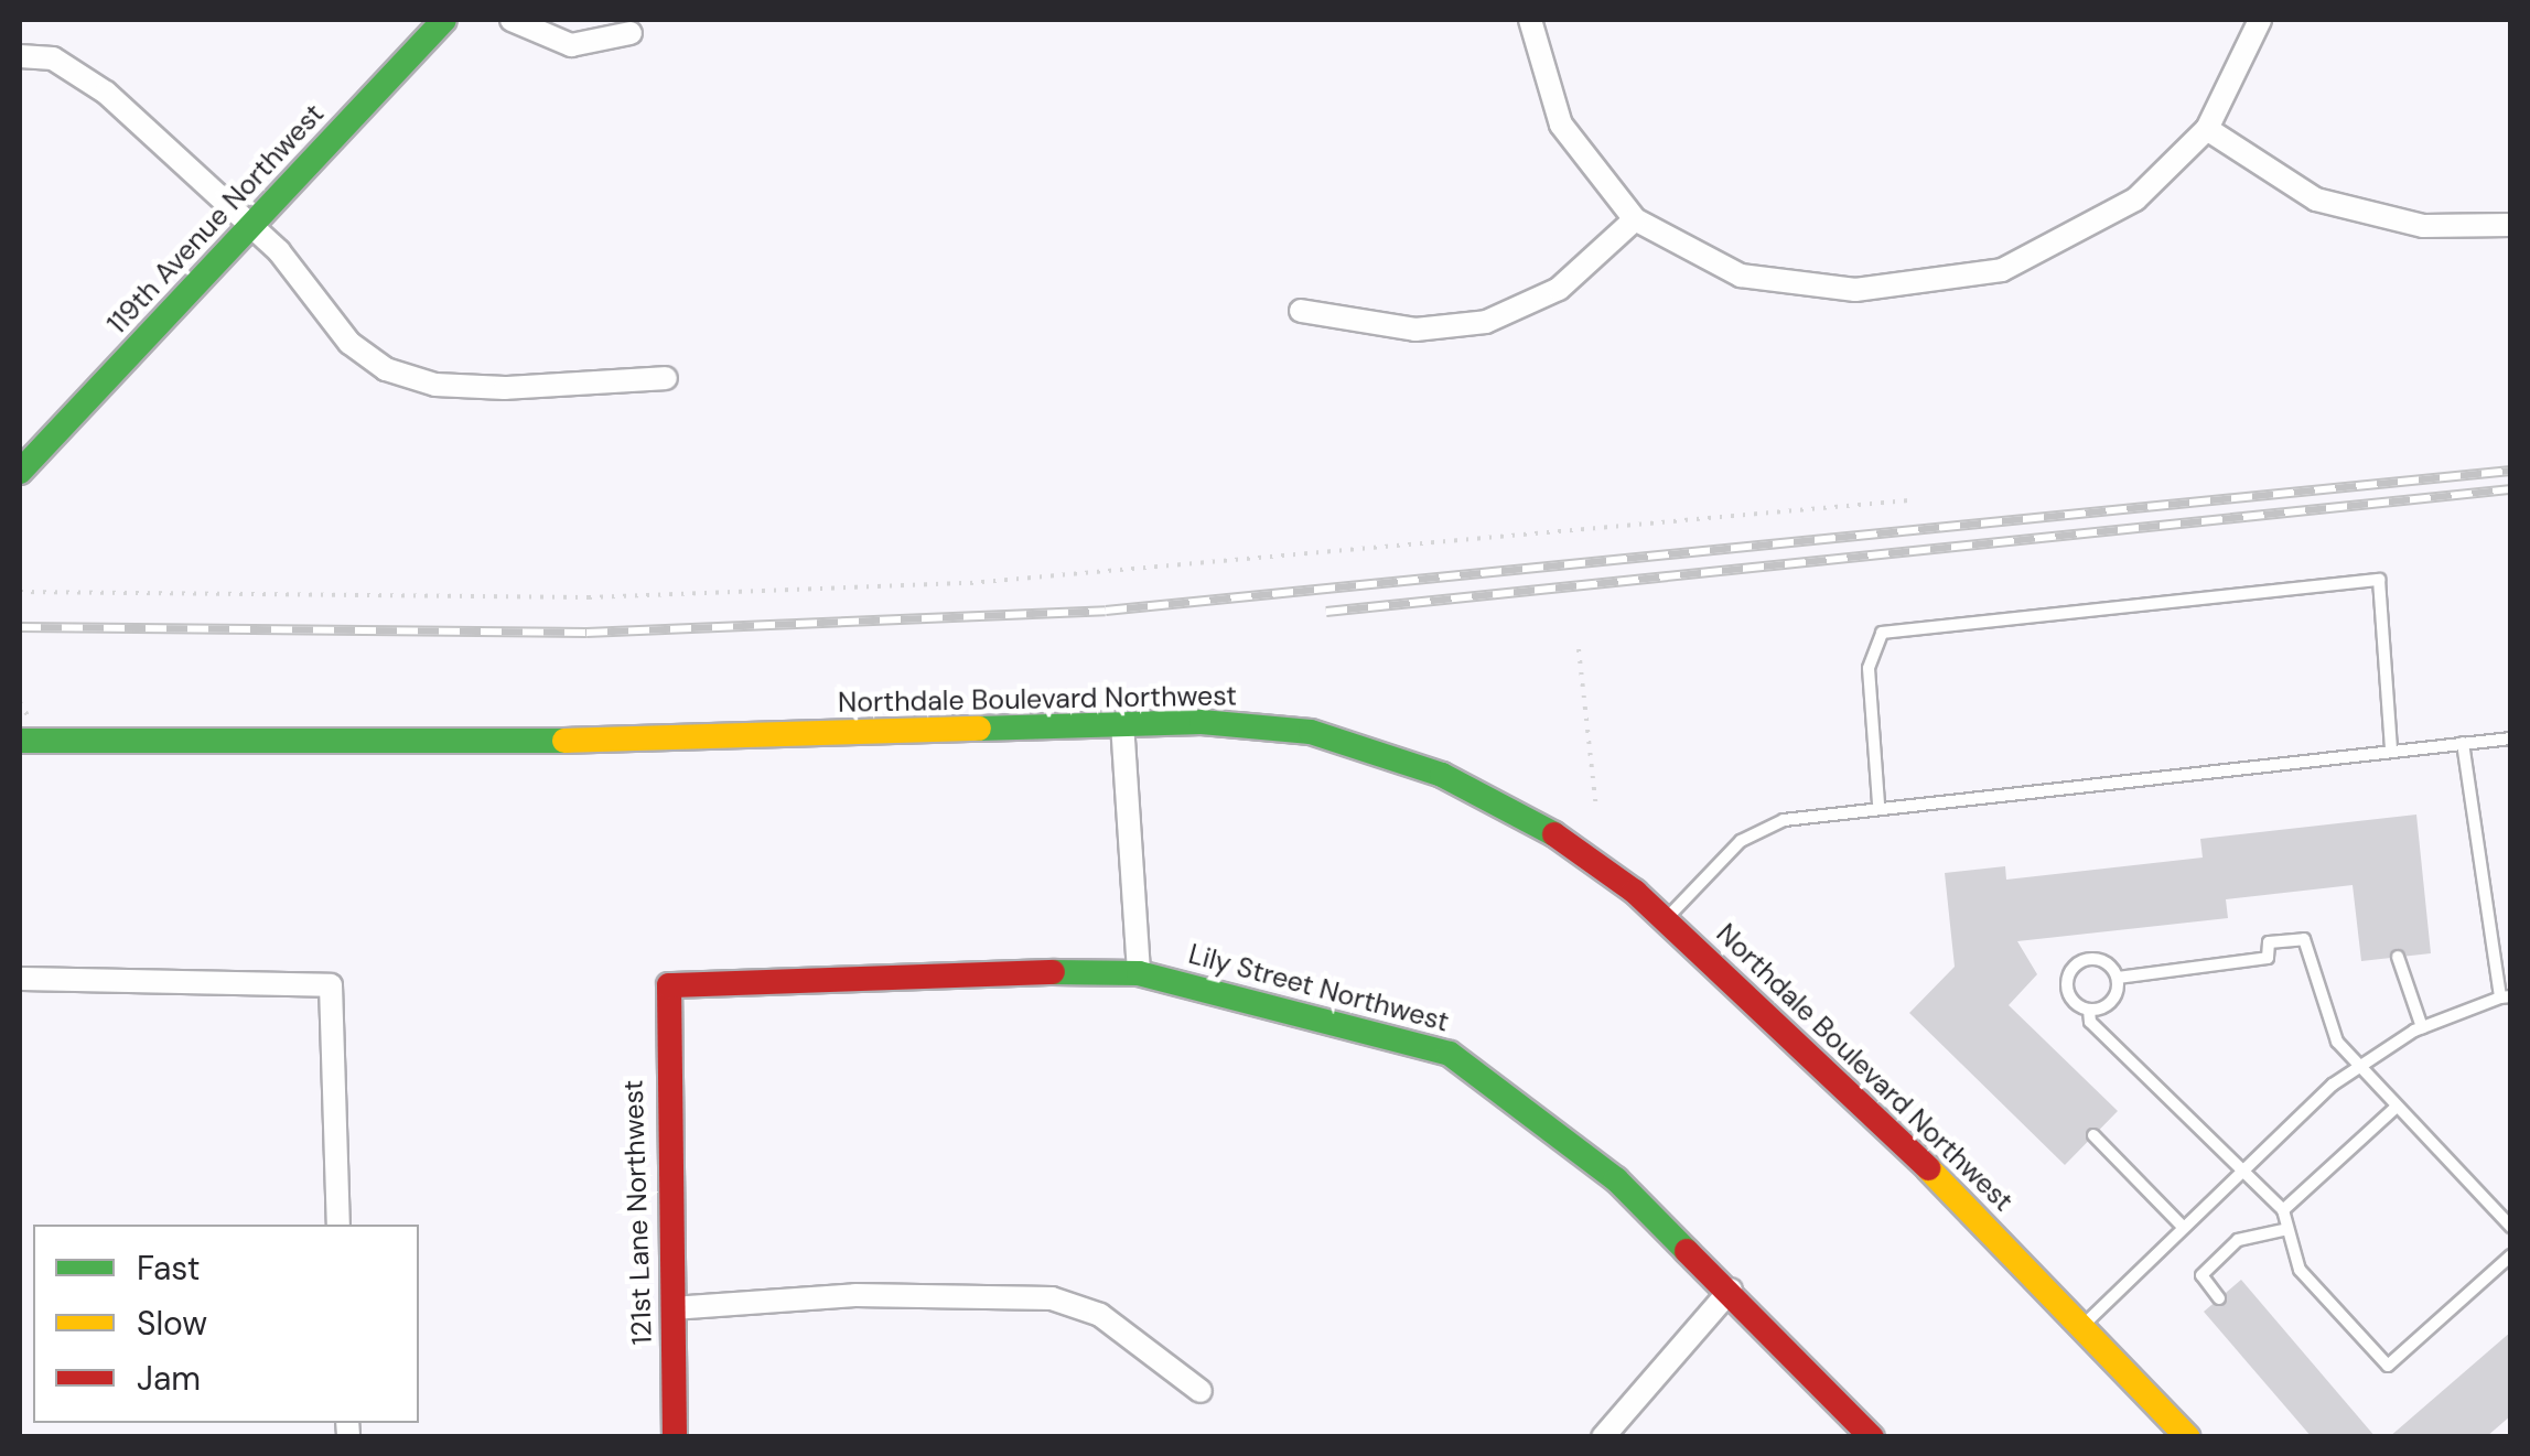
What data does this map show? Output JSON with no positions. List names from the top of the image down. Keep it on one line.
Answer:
{"streets":{"street":["119th Avenue Northwest","Northdale Boulevard Northwest","Lily Street Northwest","121st Lane Northwest"]},"crossings":[["Lily Street Northwest","121st Lane Northwest"]],"legend":["Fast","Slow","Jam"]}
